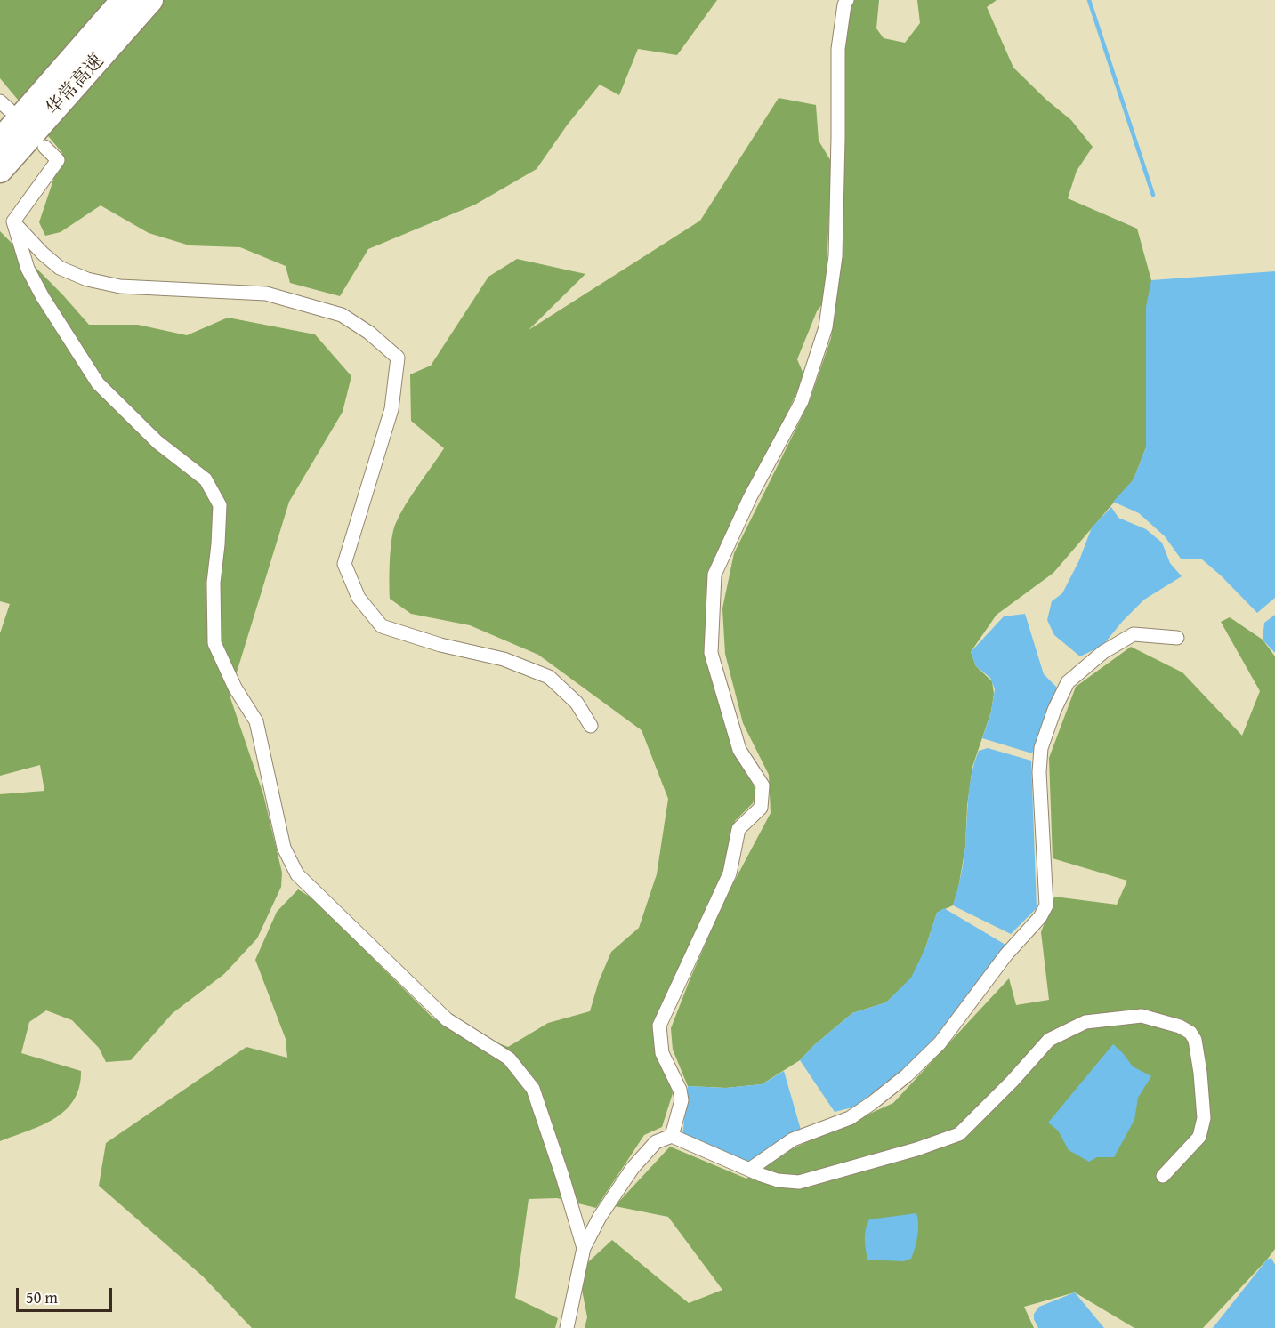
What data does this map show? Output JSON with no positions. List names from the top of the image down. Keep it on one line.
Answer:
{"streets":{"highway":["华常高速"]},"scale_bar":"50 m"}
